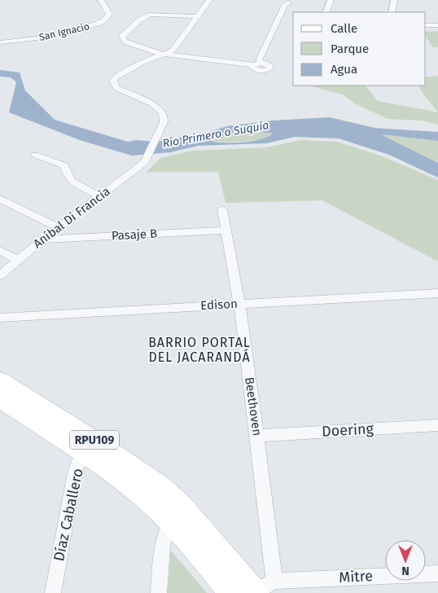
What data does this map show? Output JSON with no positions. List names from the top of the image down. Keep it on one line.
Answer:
{"streets":{"main road":["RPU109"],"street":["San Ignacio","Aníbal Di Francia","Pasaje B","Edison","Beethoven","Doering","Díaz Caballero","Mitre"]},"crossings":[["Aníbal Di Francia","Pasaje B"],["Pasaje B","Beethoven"],["Edison","Beethoven"],["Beethoven","Doering"],["Beethoven","RPU109"],["Beethoven","Mitre"],["RPU109","Díaz Caballero"],["RPU109","Mitre"]],"districts":["BARRIO PORTAL DEL JACARANDÁ"],"water":["Río Primero o Suquía"],"legend":["Calle","Parque","Agua"],"north":"bottom"}
